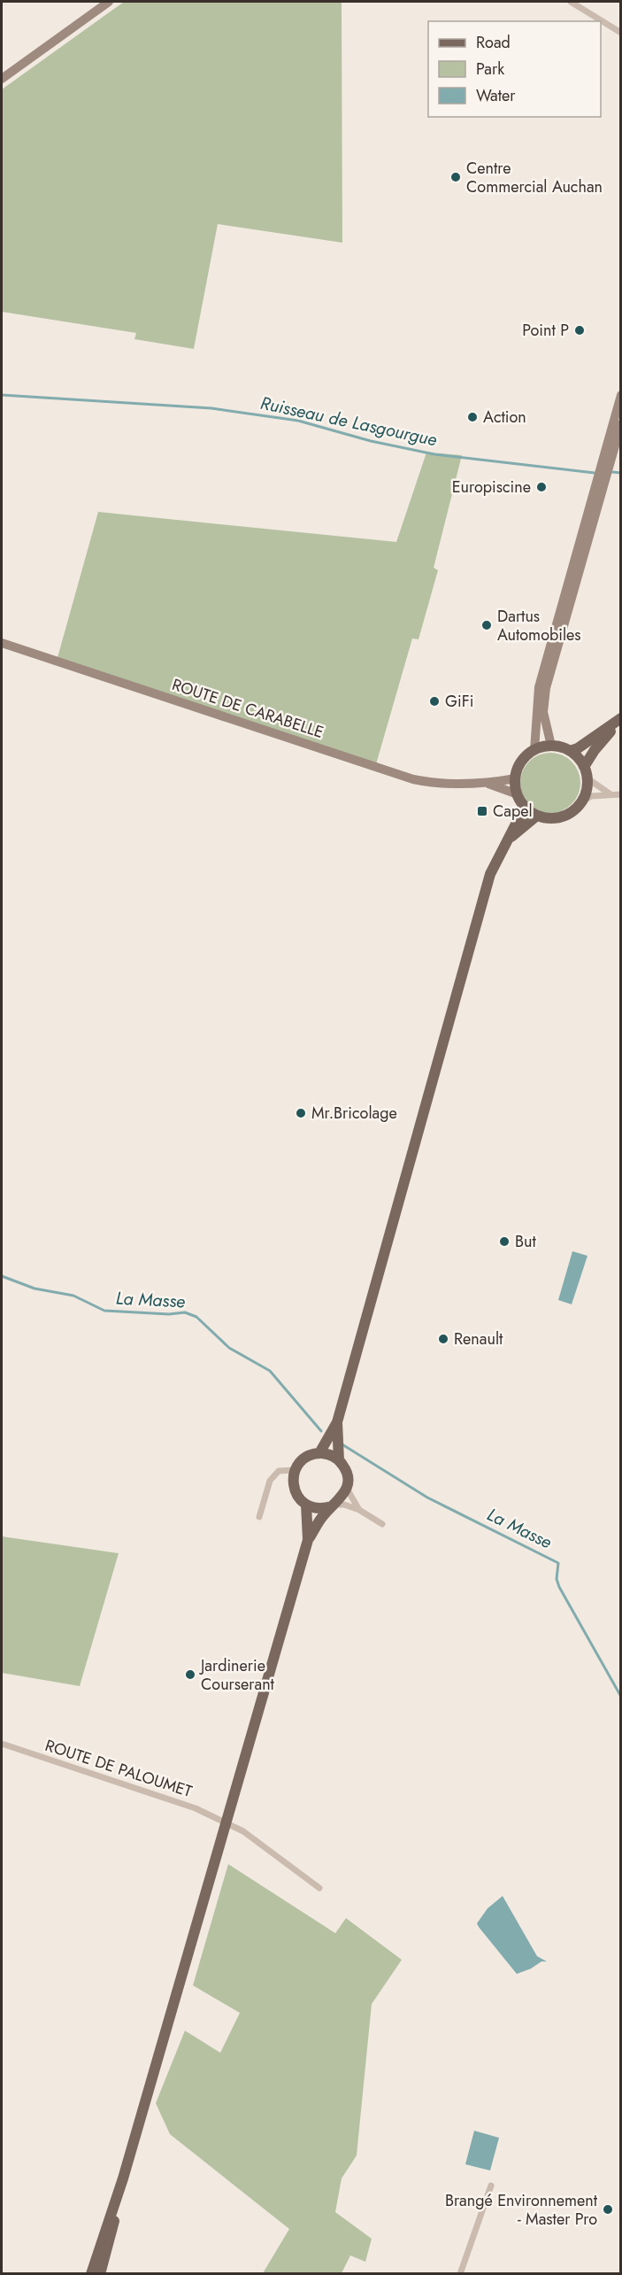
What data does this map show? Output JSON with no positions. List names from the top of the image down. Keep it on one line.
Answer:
{"streets":{"street":["ROUTE DE CARABELLE","ROUTE DE PALOUMET"]},"water":["Ruisseau de Lasgourgue","La Masse"],"places":{"other":["Centre Commercial Auchan","Point P","Action","Europiscine","Dartus Automobiles","GiFi","Mr.Bricolage","But","Renault","Jardinerie Courserant","Brangé Environnement - Master Pro"],"transit":["Capel"]},"legend":["Road","Park","Water"]}
